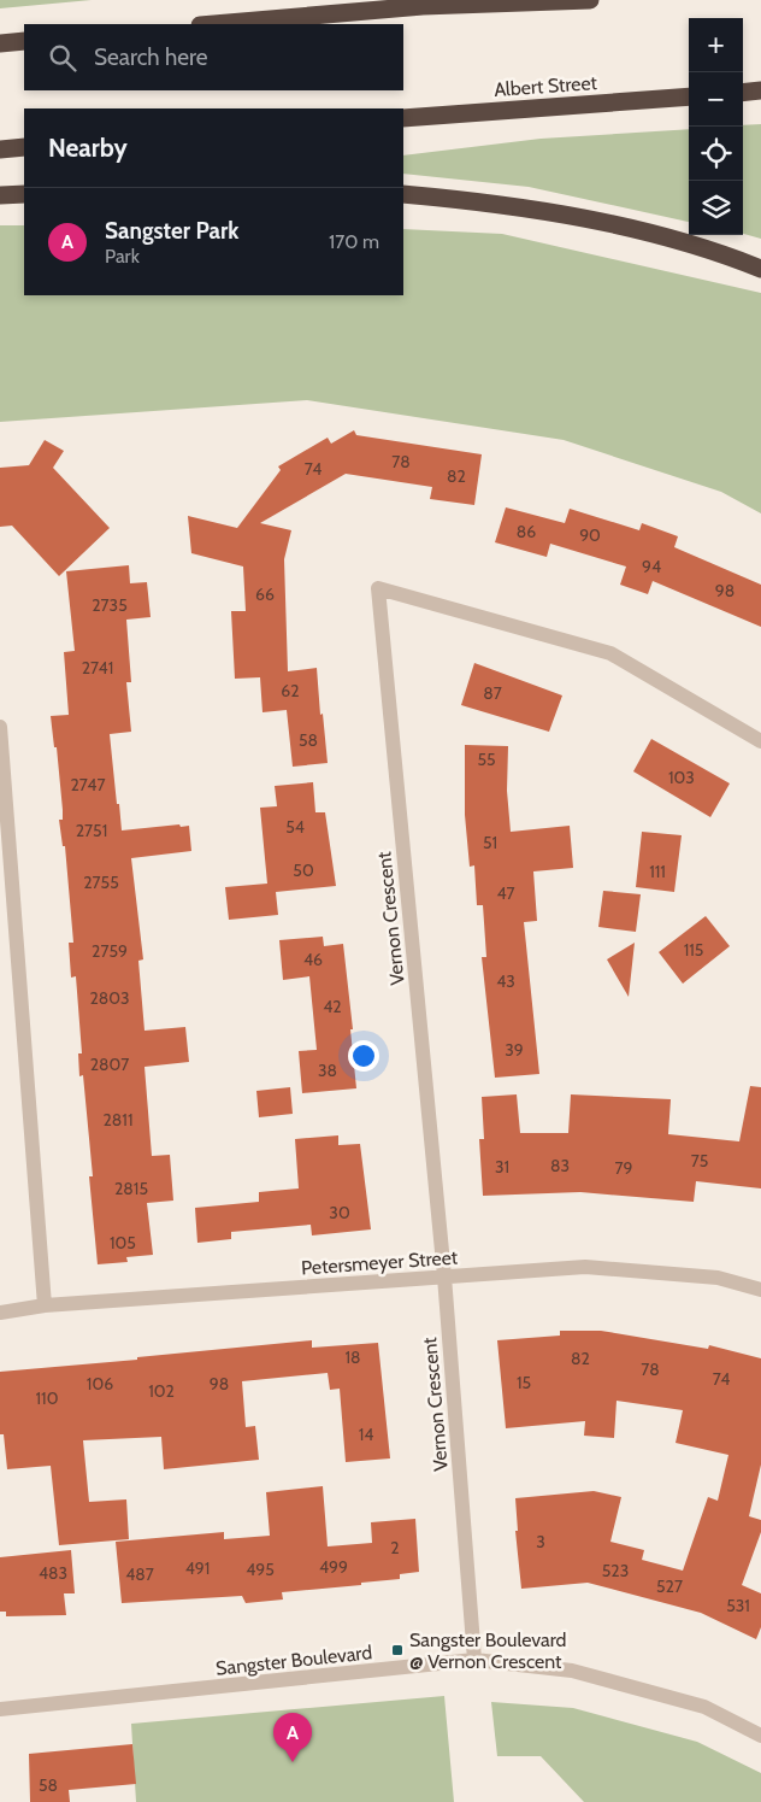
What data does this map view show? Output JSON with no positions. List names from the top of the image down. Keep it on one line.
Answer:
{"streets":{"highway":["Albert Street"],"street":["Vernon Crescent","Petersmeyer Street","Sangster Boulevard"]},"crossings":[["Vernon Crescent","Petersmeyer Street"],["Vernon Crescent","Sangster Boulevard"]],"places":{"transit":["Sangster Boulevard @ Vernon Crescent"]},"house_numbers":["78","74","82","86","90","94","98","66","2735","2741","62","87","58","55","103","2747","54","2751","51","50","111","2755","47","115","2759","46","43","2803","42","39","2807","38","2811","75","83","31","79","2815","30","105","18","82","78","74","15","106","98","102","110","14","3","2","499","491","495","523","483","487","527","531","58"],"page":{"map_buttons":["+","−"],"search":"Search here","heading":"Nearby","list":[{"mark":"A","name":"Sangster Park","note":"Park","value":"170 m"}],"pins":"A"}}
